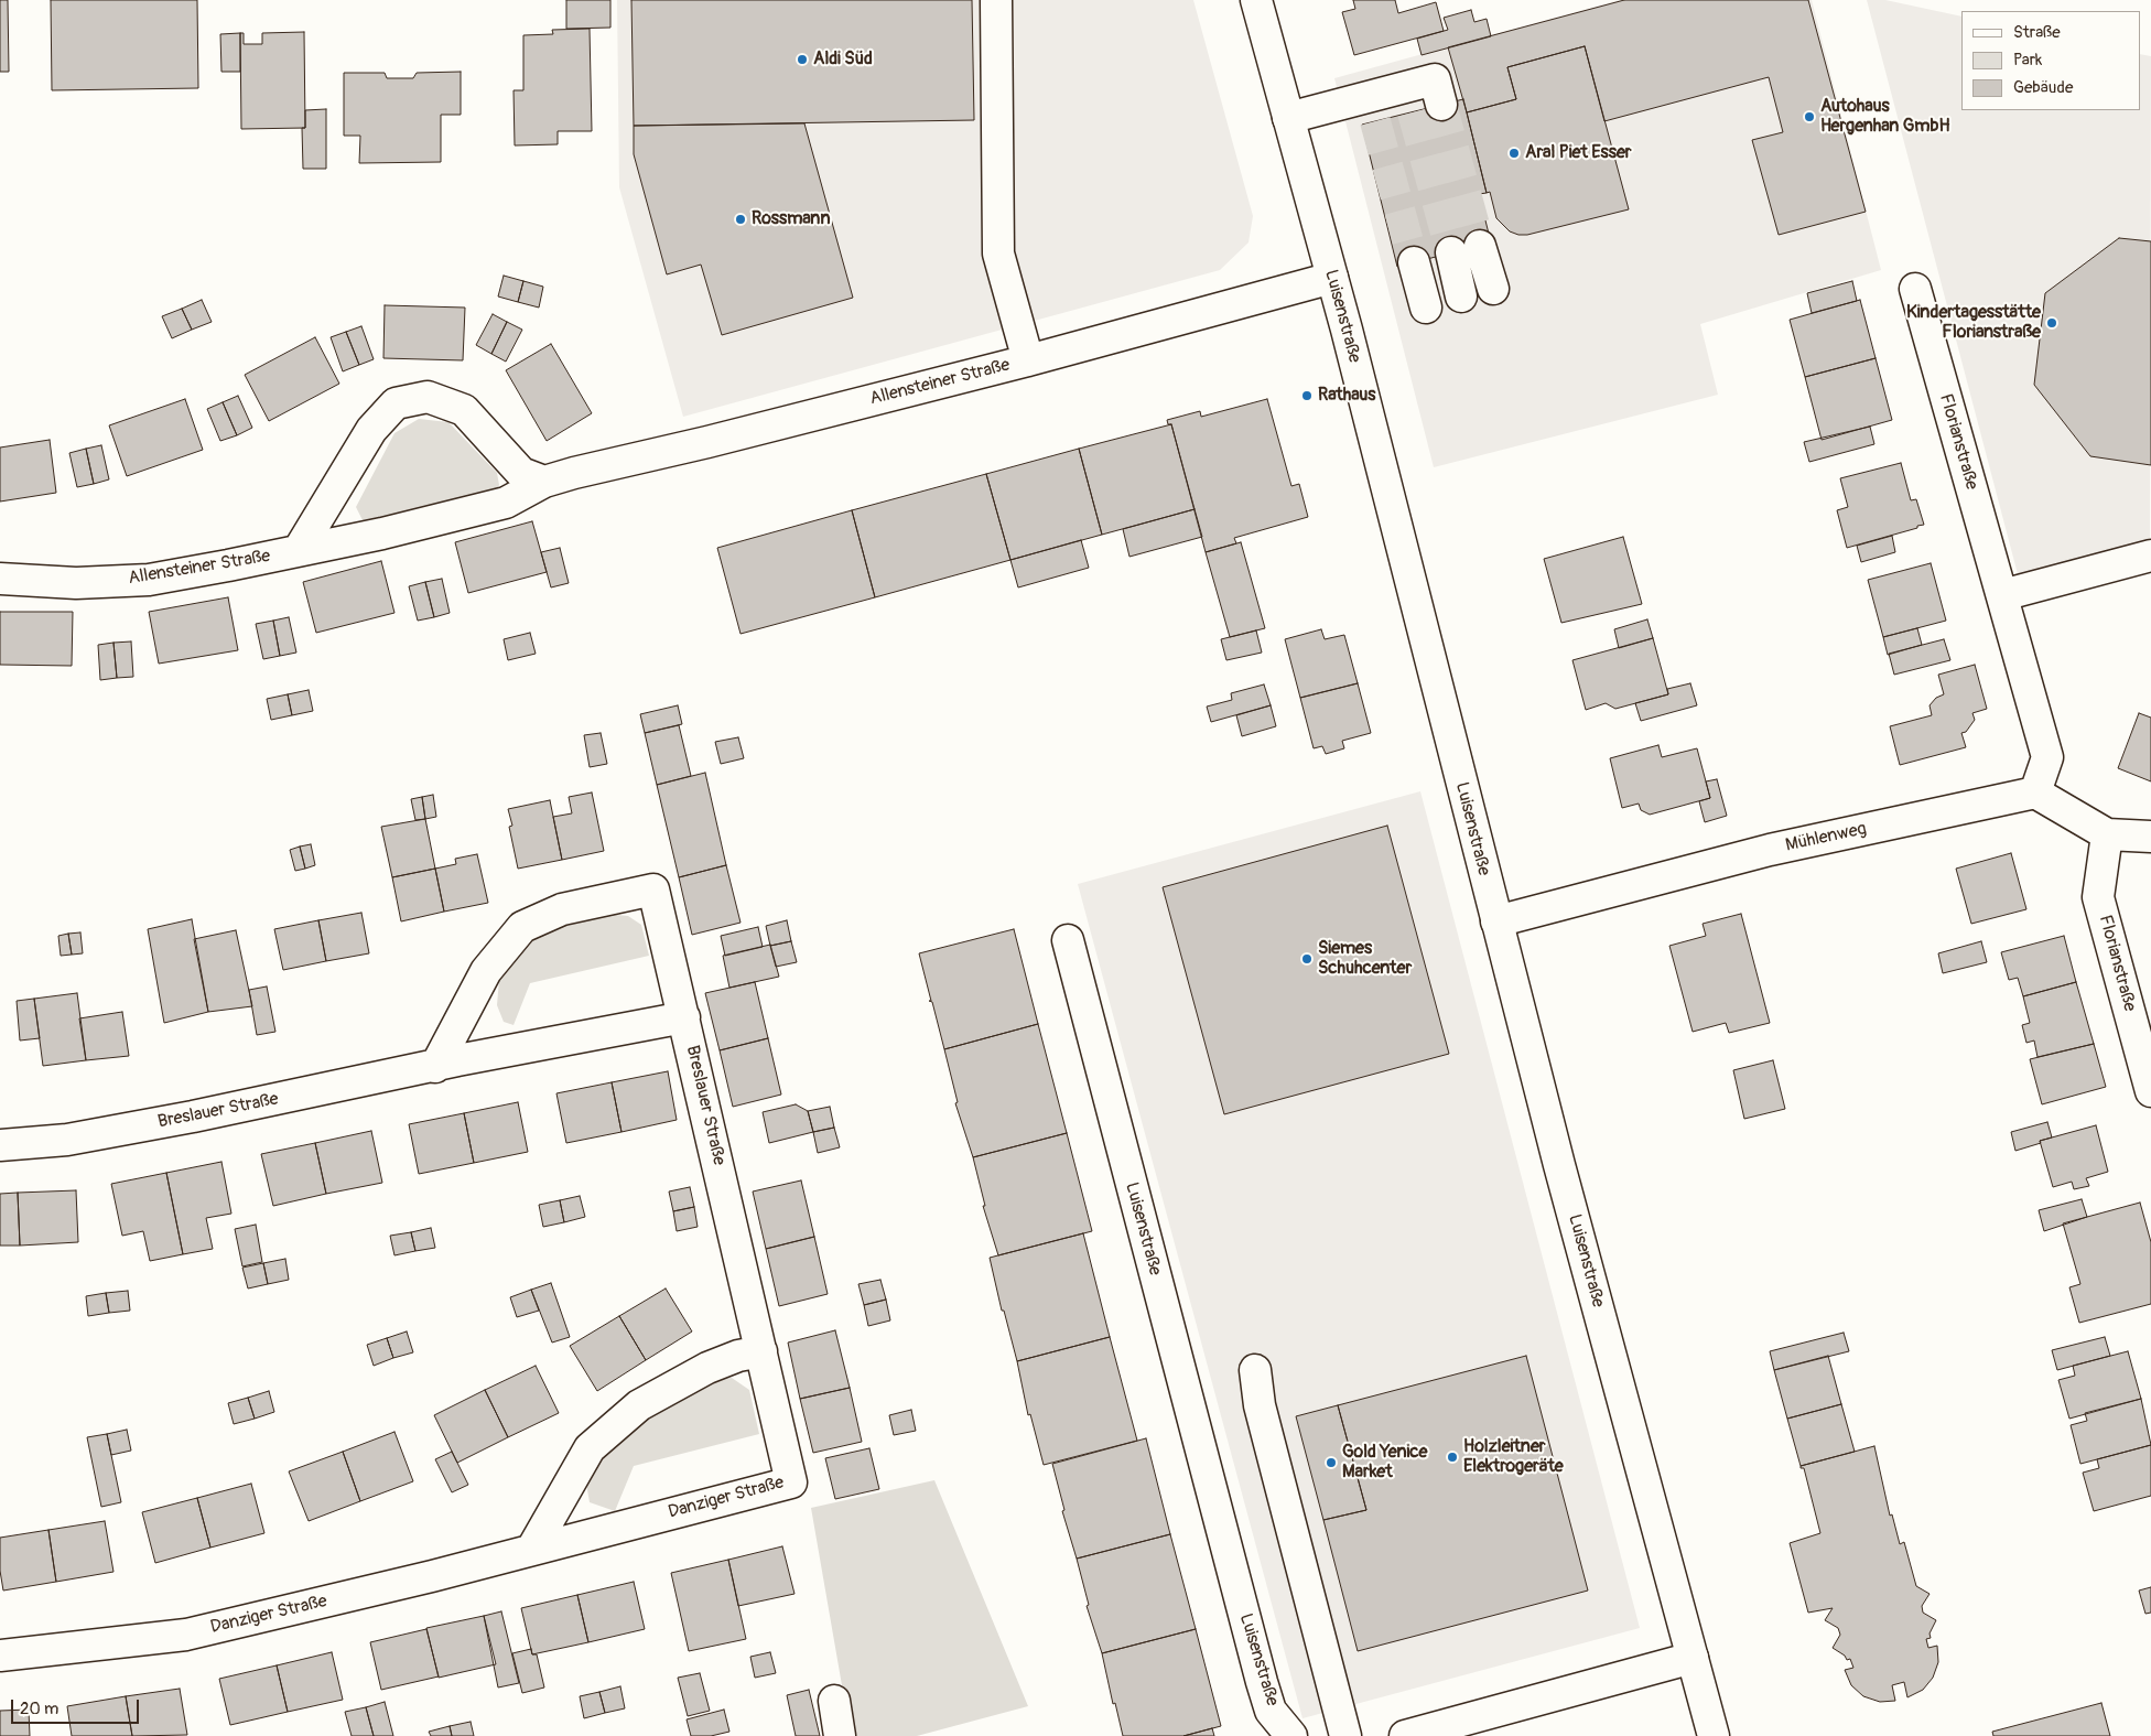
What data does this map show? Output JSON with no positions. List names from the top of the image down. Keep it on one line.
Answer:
{"streets":{"street":["Luisenstraße","Allensteiner Straße","Florianstraße","Mühlenweg","Breslauer Straße","Danziger Straße"]},"crossings":[["Luisenstraße","Allensteiner Straße"],["Luisenstraße","Mühlenweg"],["Florianstraße","Mühlenweg"],["Breslauer Straße","Danziger Straße"]],"places":["Aldi Süd","Autohaus Hergenhan GmbH","Aral Piet Esser","Rossmann","Kindertagesstätte Florianstraße","Rathaus","Siemes Schuhcenter","Holzleitner Elektrogeräte","Gold Yenice Market"],"legend":["Straße","Park","Gebäude"],"scale_bar":"20 m"}
